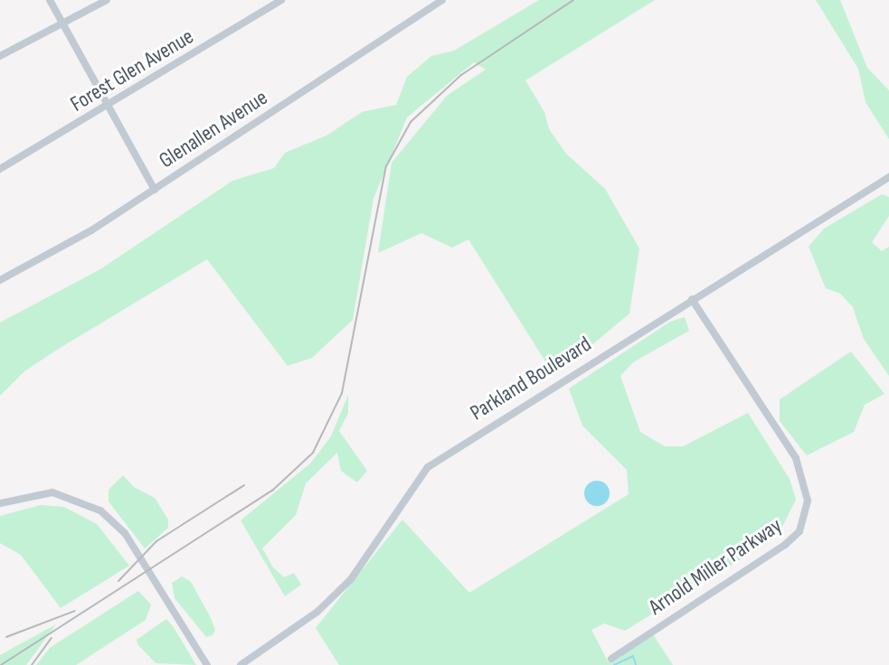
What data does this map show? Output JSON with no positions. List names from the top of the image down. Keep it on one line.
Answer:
{"streets":{"street":["Forest Glen Avenue","Glenallen Avenue","Parkland Boulevard","Arnold Miller Parkway"]},"crossings":[["Parkland Boulevard","Arnold Miller Parkway"]]}
